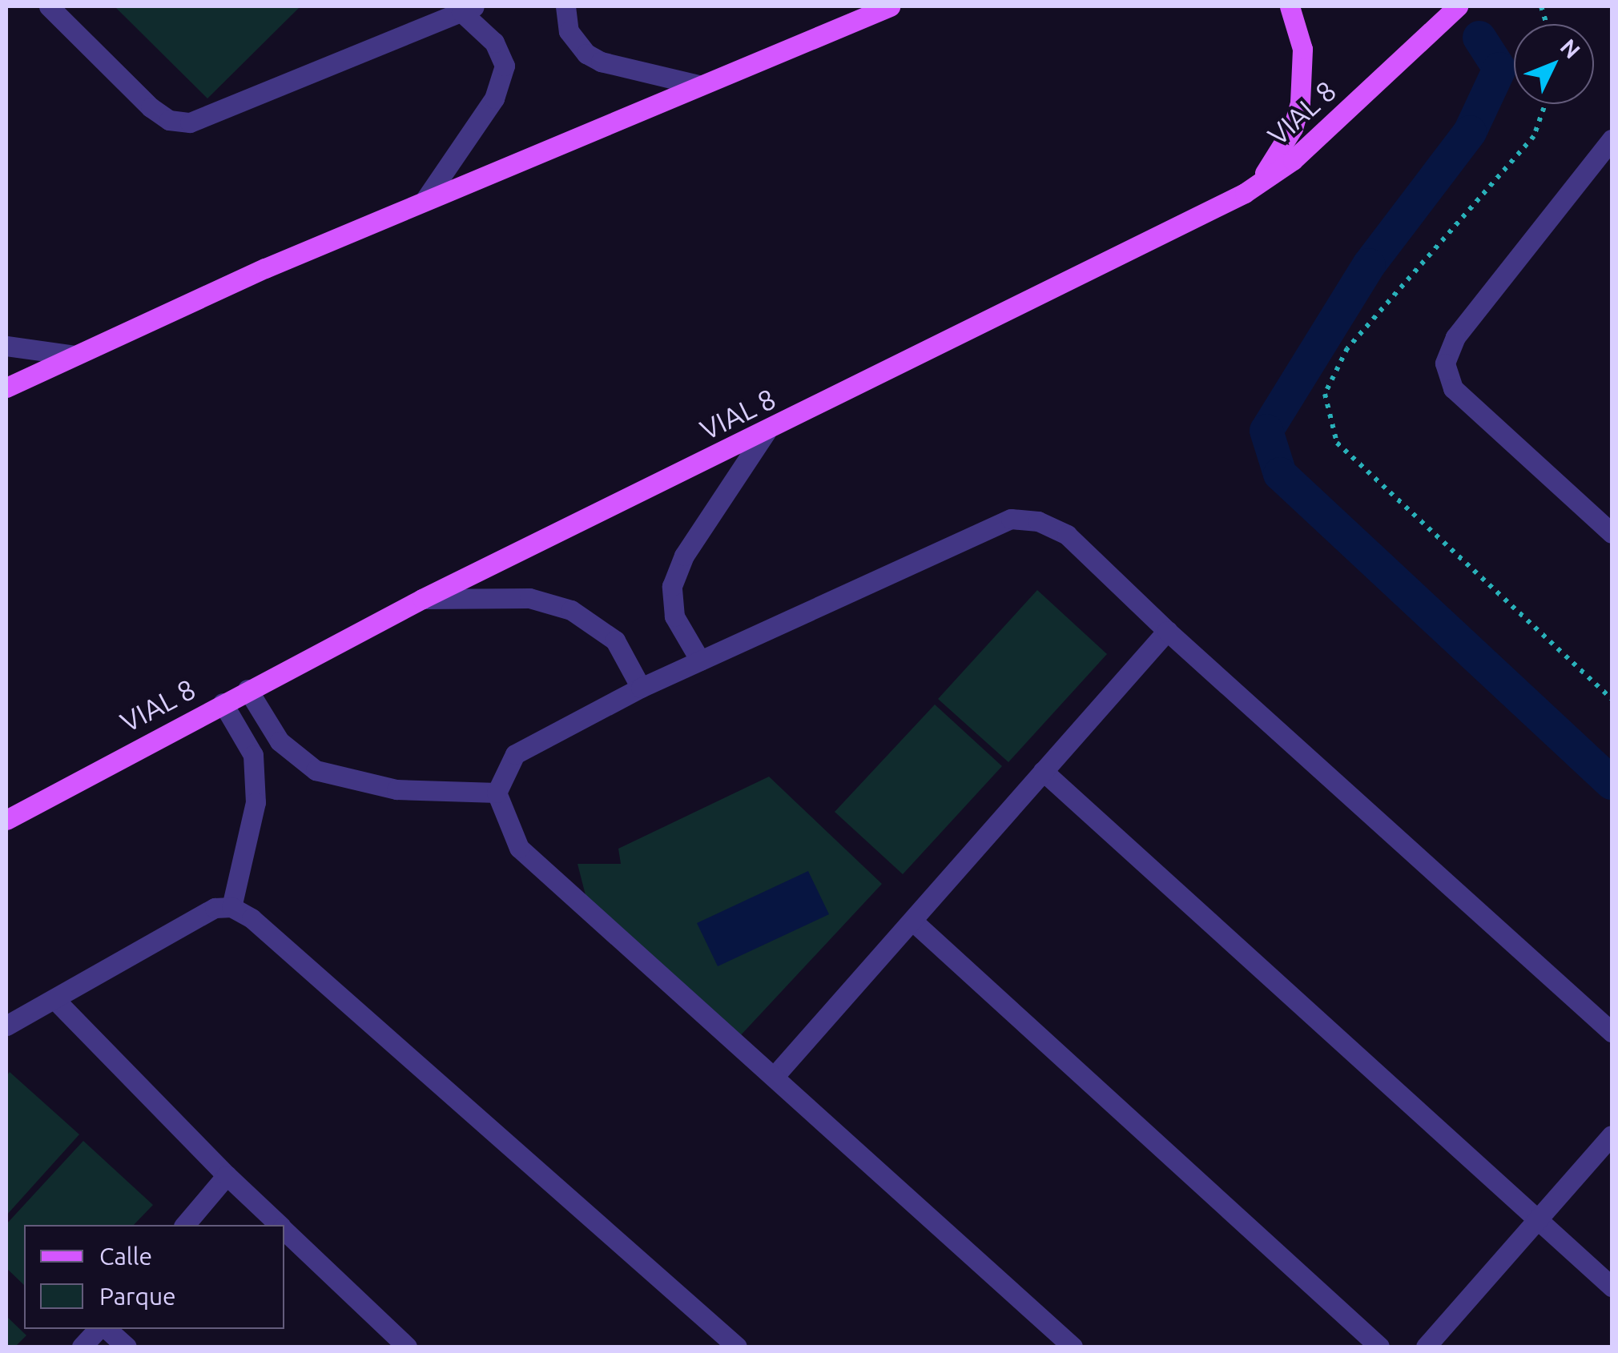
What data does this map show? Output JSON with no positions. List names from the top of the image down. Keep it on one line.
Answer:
{"streets":{"main road":["VIAL 8"]},"legend":["Calle","Parque"],"north":"top right"}
